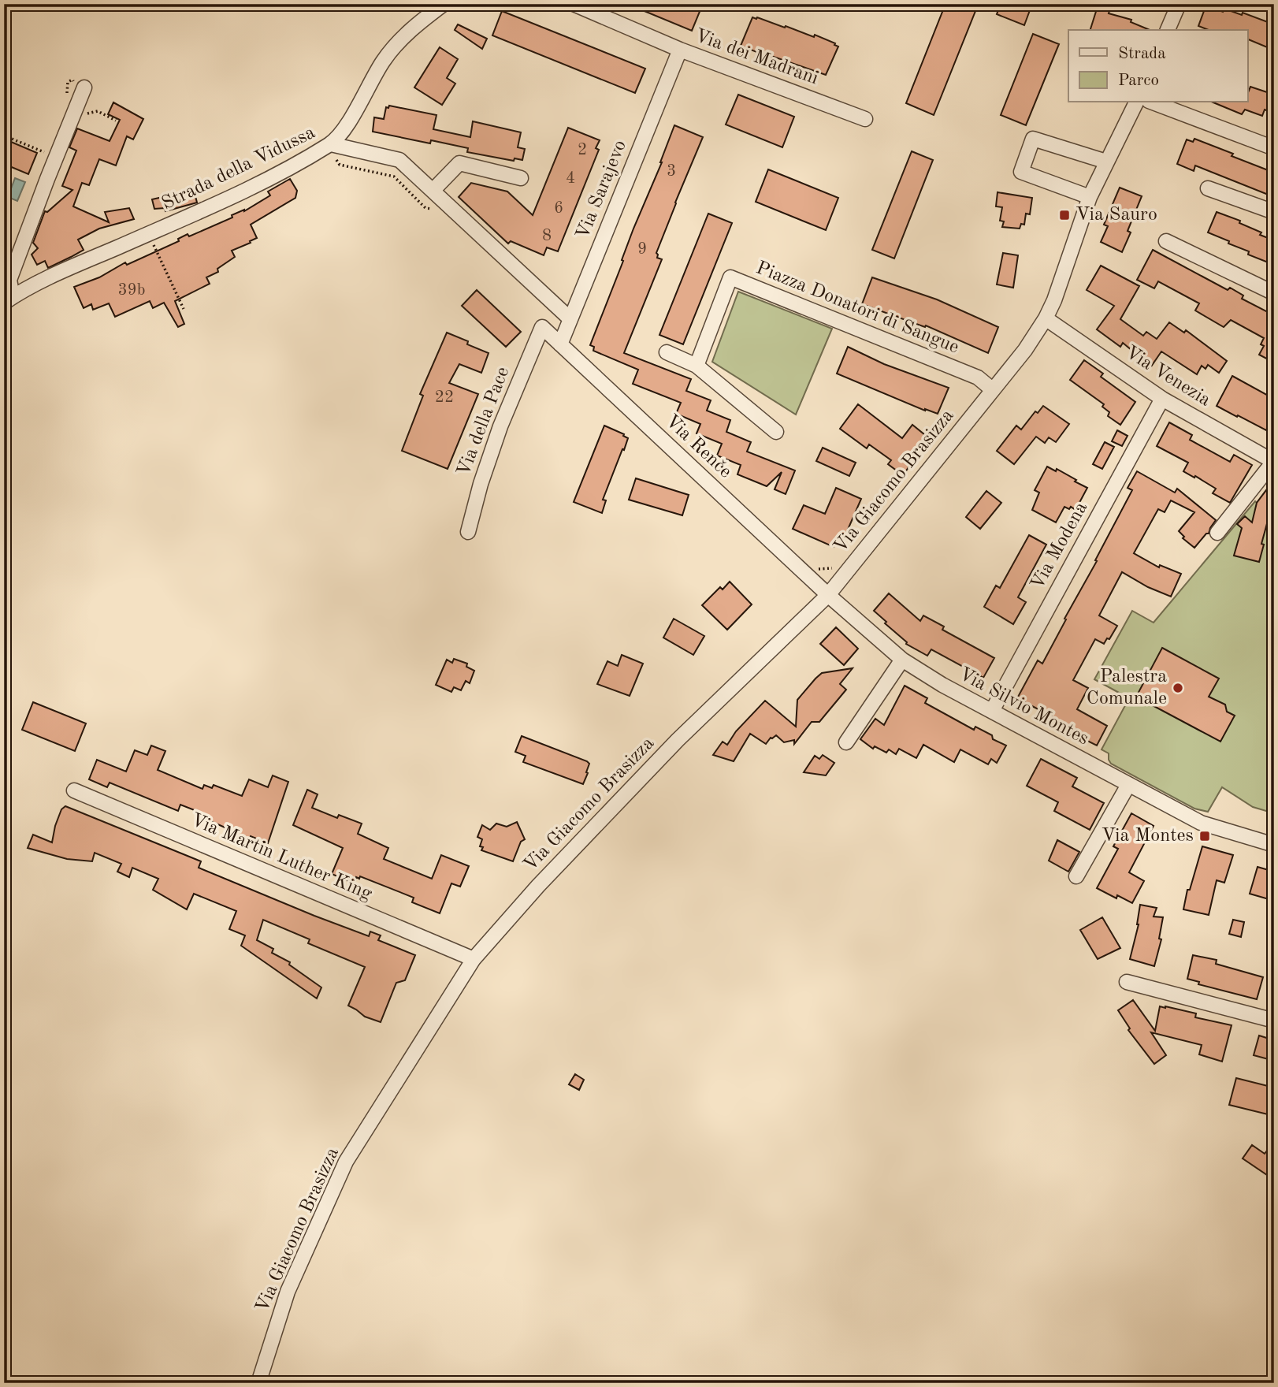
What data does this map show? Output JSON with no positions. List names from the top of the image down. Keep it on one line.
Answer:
{"streets":{"street":["Via dei Madrani","Strada della Vidussa","Via Sarajevo","Piazza Donatori di Sangue","Via Venezia","Via della Pace","Via Renče","Via Giacomo Brasizza","Via Modena","Via Silvio Montes","Via Martin Luther King"]},"crossings":[["Via dei Madrani","Via Sarajevo"],["Via Sarajevo","Via Renče"],["Piazza Donatori di Sangue","Via Giacomo Brasizza"],["Via Venezia","Via Giacomo Brasizza"],["Via Venezia","Via Modena"],["Via della Pace","Via Renče"],["Via Renče","Via Giacomo Brasizza"],["Via Renče","Via Silvio Montes"],["Via Giacomo Brasizza","Via Silvio Montes"],["Via Giacomo Brasizza","Via Martin Luther King"],["Via Modena","Via Silvio Montes"]],"places":{"transit":["Via Sauro","Via Montes"],"other":["Palestra Comunale"]},"house_numbers":["2","3","4","6","8","9","39b","22"],"legend":["Strada","Parco"]}
